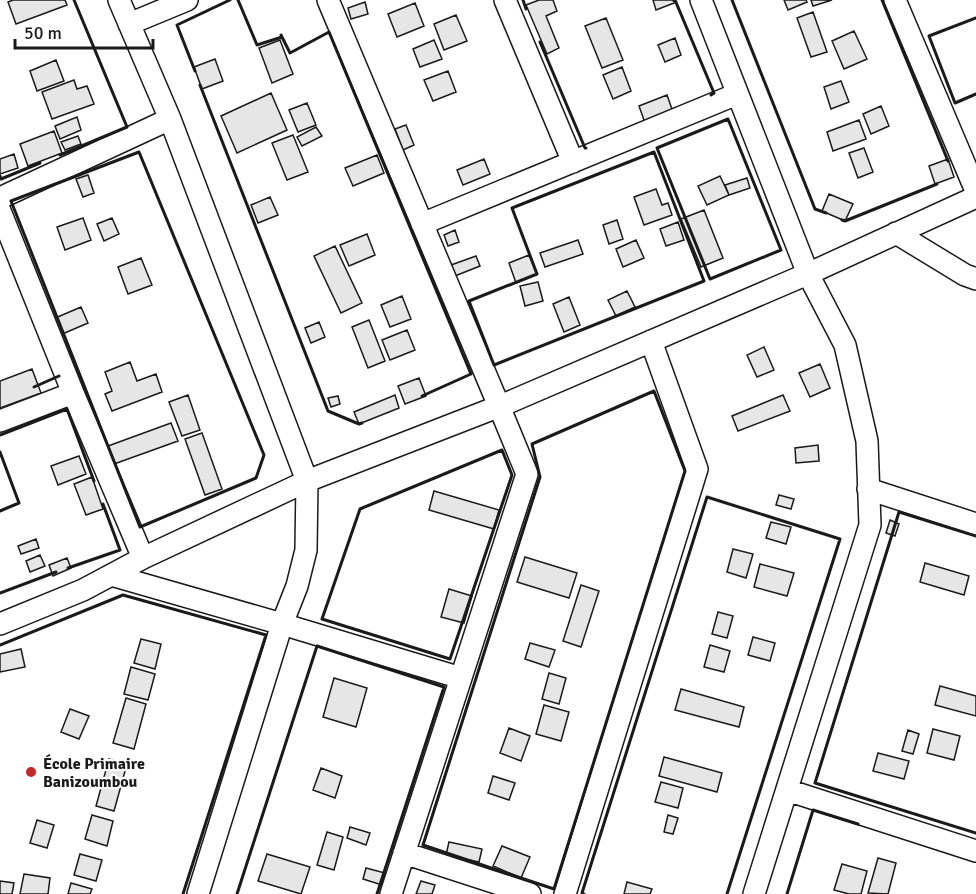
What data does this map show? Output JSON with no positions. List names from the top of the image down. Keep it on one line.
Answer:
{"places":["École Primaire Banizoumbou"],"scale_bar":"50 m"}
